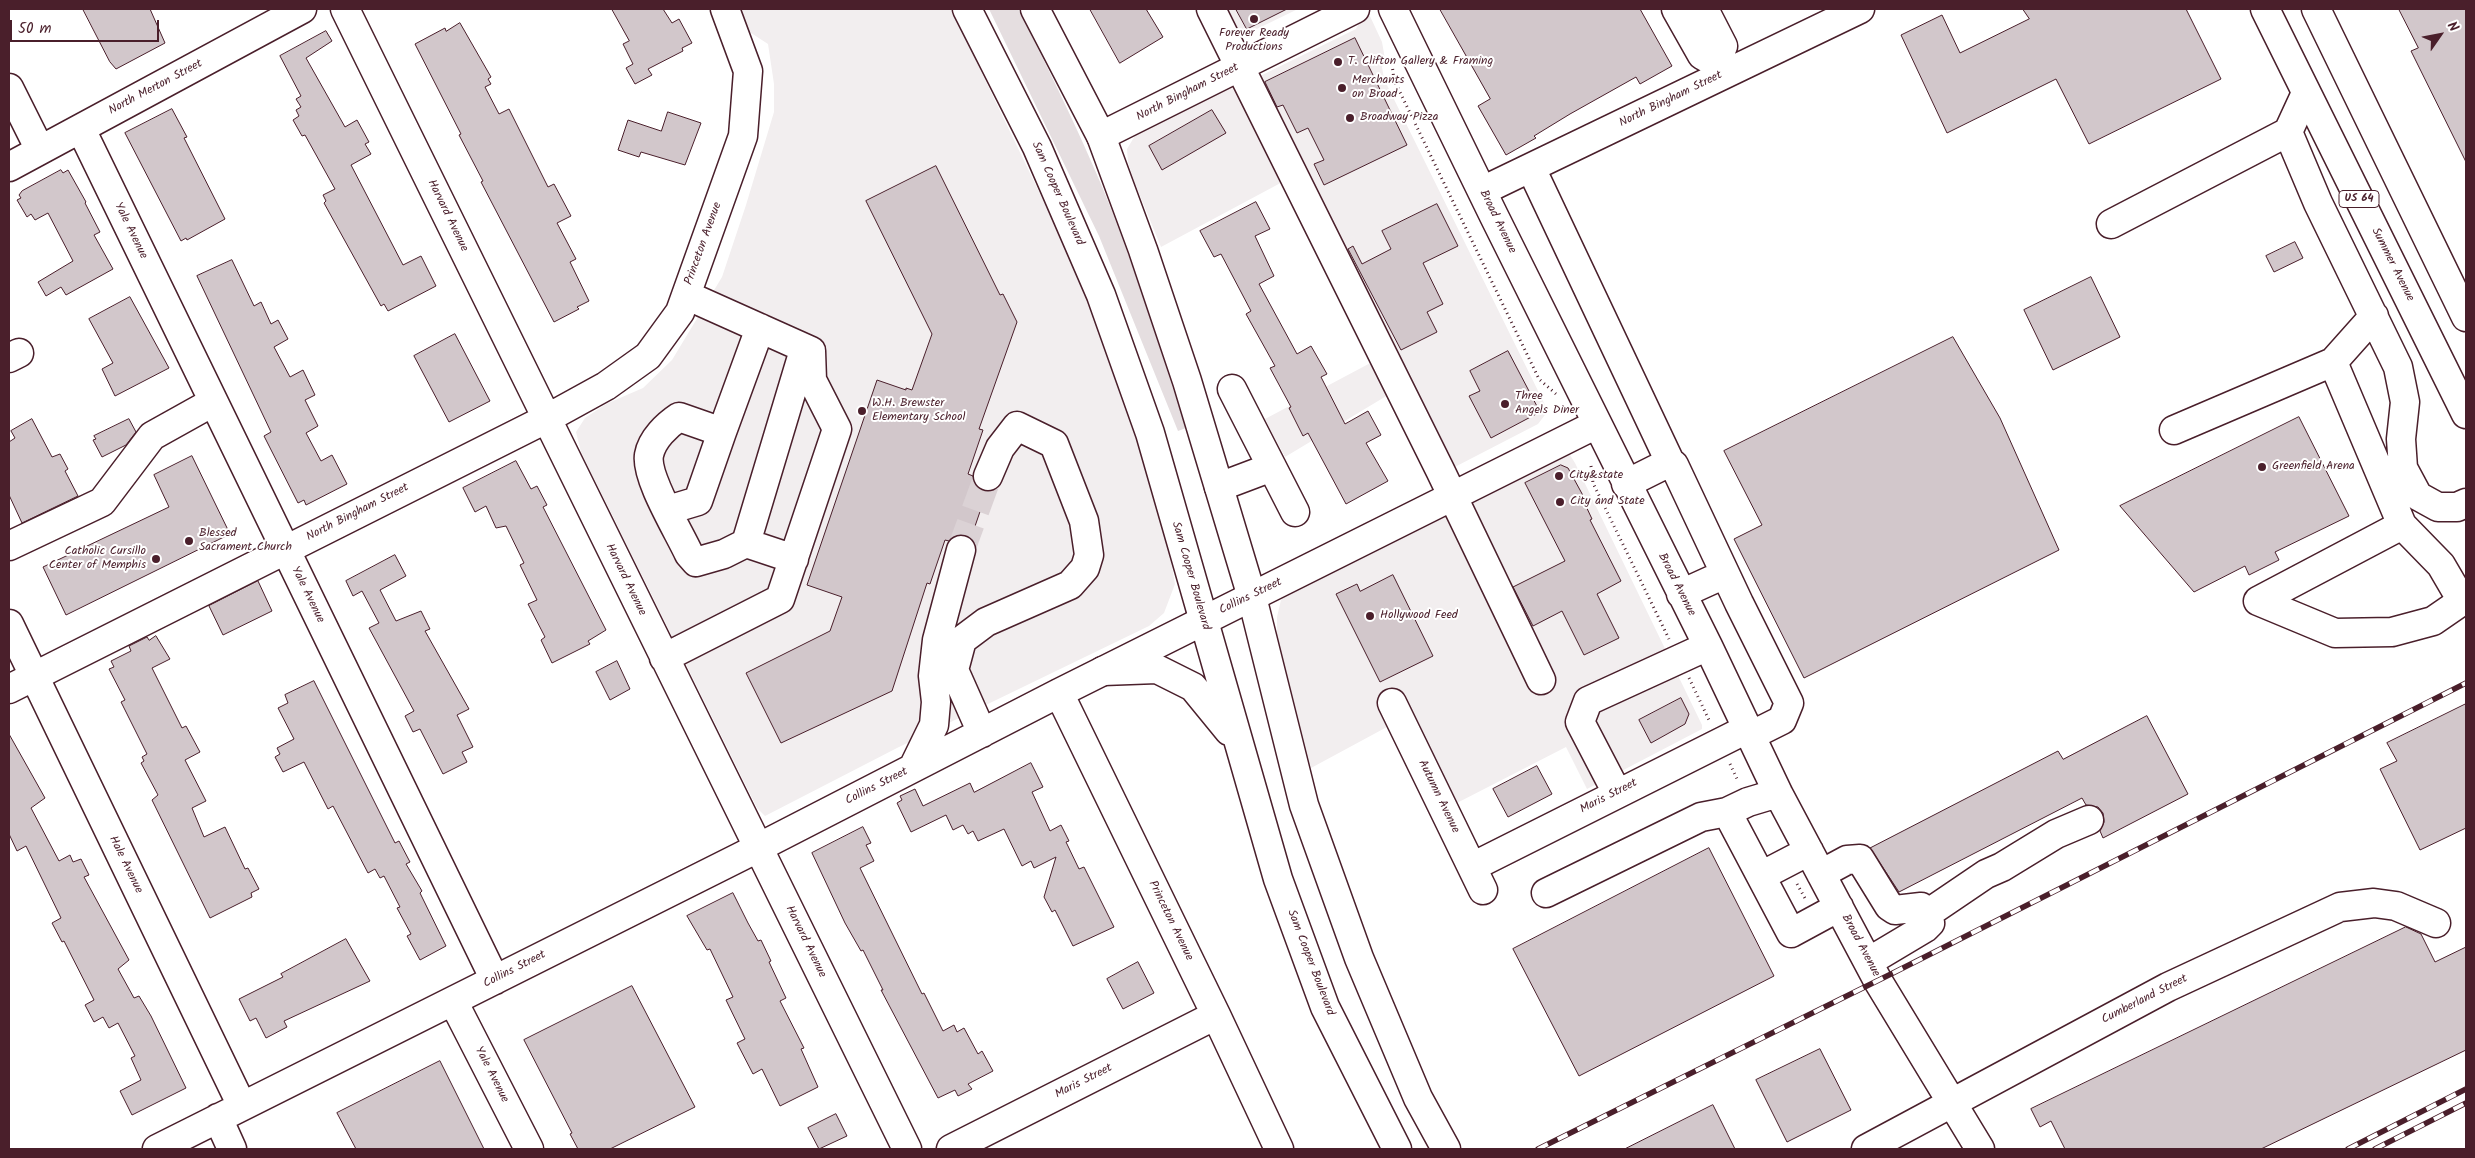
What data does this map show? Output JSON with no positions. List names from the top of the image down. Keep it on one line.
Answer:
{"streets":{"street":["North Merton Street","North Bingham Street","Sam Cooper Boulevard","US 64","Harvard Avenue","Broad Avenue","Yale Avenue","Princeton Avenue","Summer Avenue","Collins Street","Autumn Avenue","Maris Street","Hale Avenue","Cumberland Street"]},"crossings":[["North Merton Street","Yale Avenue"],["North Bingham Street","Harvard Avenue"],["North Bingham Street","Broad Avenue"],["North Bingham Street","Yale Avenue"],["North Bingham Street","Princeton Avenue"],["North Bingham Street","Hale Avenue"],["Sam Cooper Boulevard","Collins Street"],["Harvard Avenue","Princeton Avenue"],["Harvard Avenue","Collins Street"],["Broad Avenue","Collins Street"],["Broad Avenue","Maris Street"],["Broad Avenue","Cumberland Street"],["Yale Avenue","Collins Street"],["Princeton Avenue","Collins Street"],["Princeton Avenue","Maris Street"],["Collins Street","Hale Avenue"],["Autumn Avenue","Maris Street"]],"places":["Forever Ready Productions","T. Clifton Gallery & Framing","Merchants on Broad","Broadway Pizza","Three Angels Diner","W.H. Brewster Elementary School","Greenfield Arena","City&state","City and State","Blessed Sacrament Church","Catholic Cursillo Center of Memphis","Hollywood Feed"],"scale_bar":"50 m","north":"top right"}
